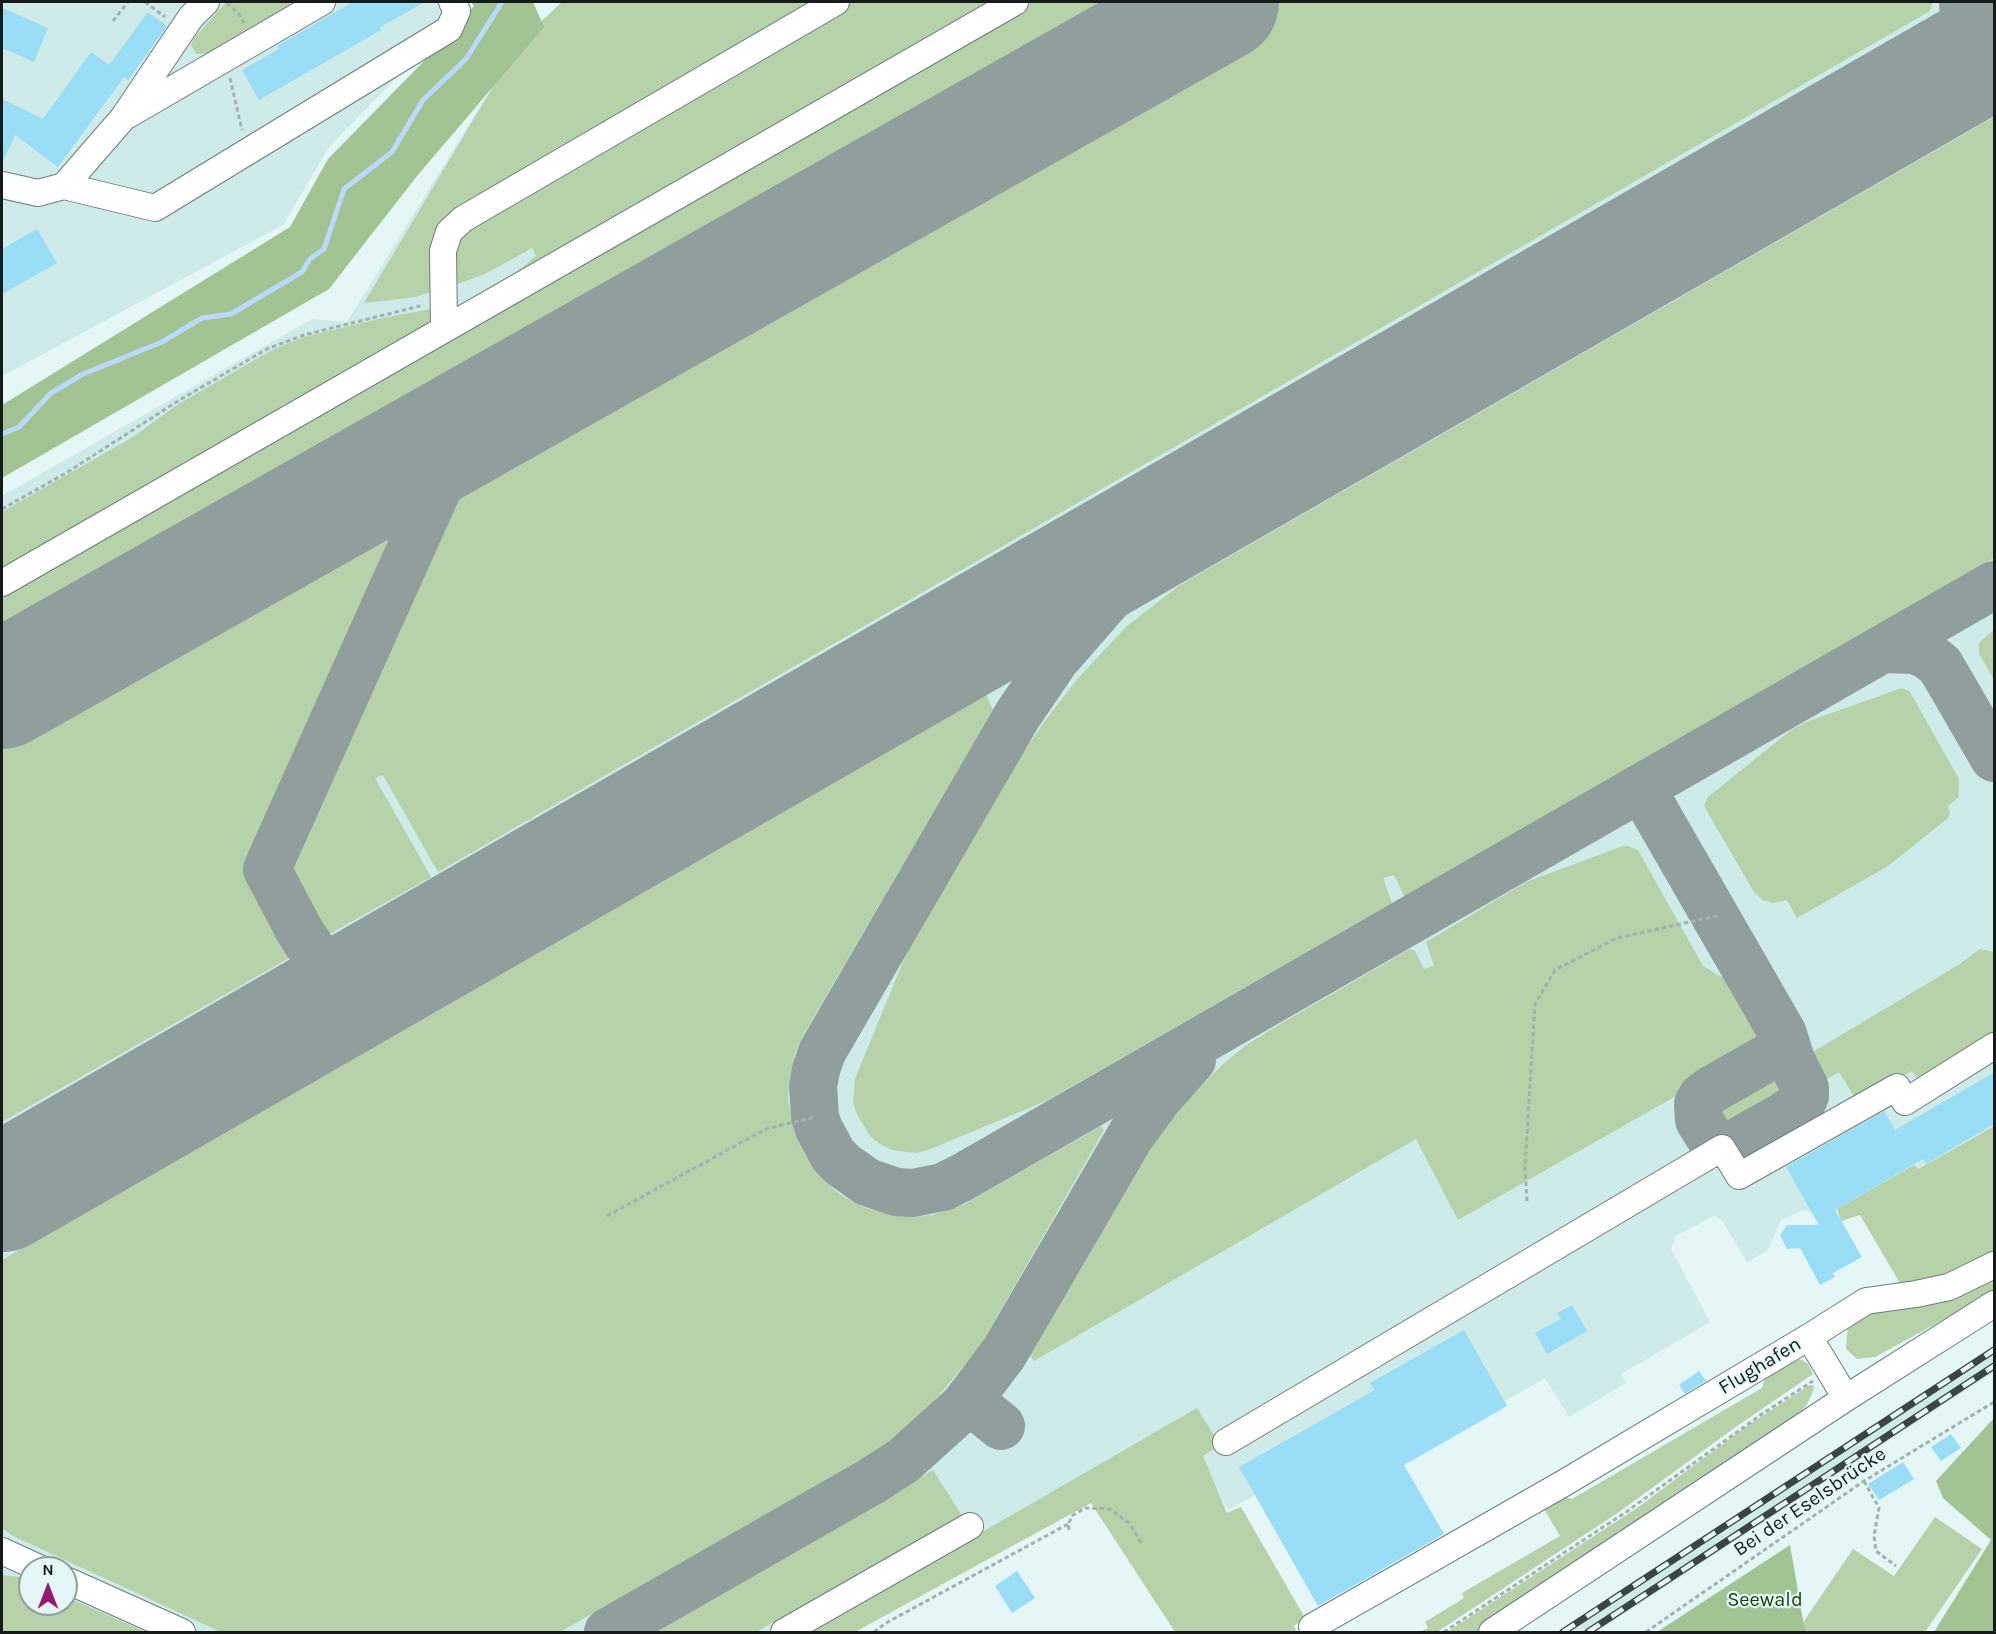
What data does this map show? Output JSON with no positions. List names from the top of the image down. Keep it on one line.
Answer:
{"streets":{"street":["Flughafen"],"path":["Bei der Eselsbrücke"]},"parks":["Seewald"],"north":"top"}
